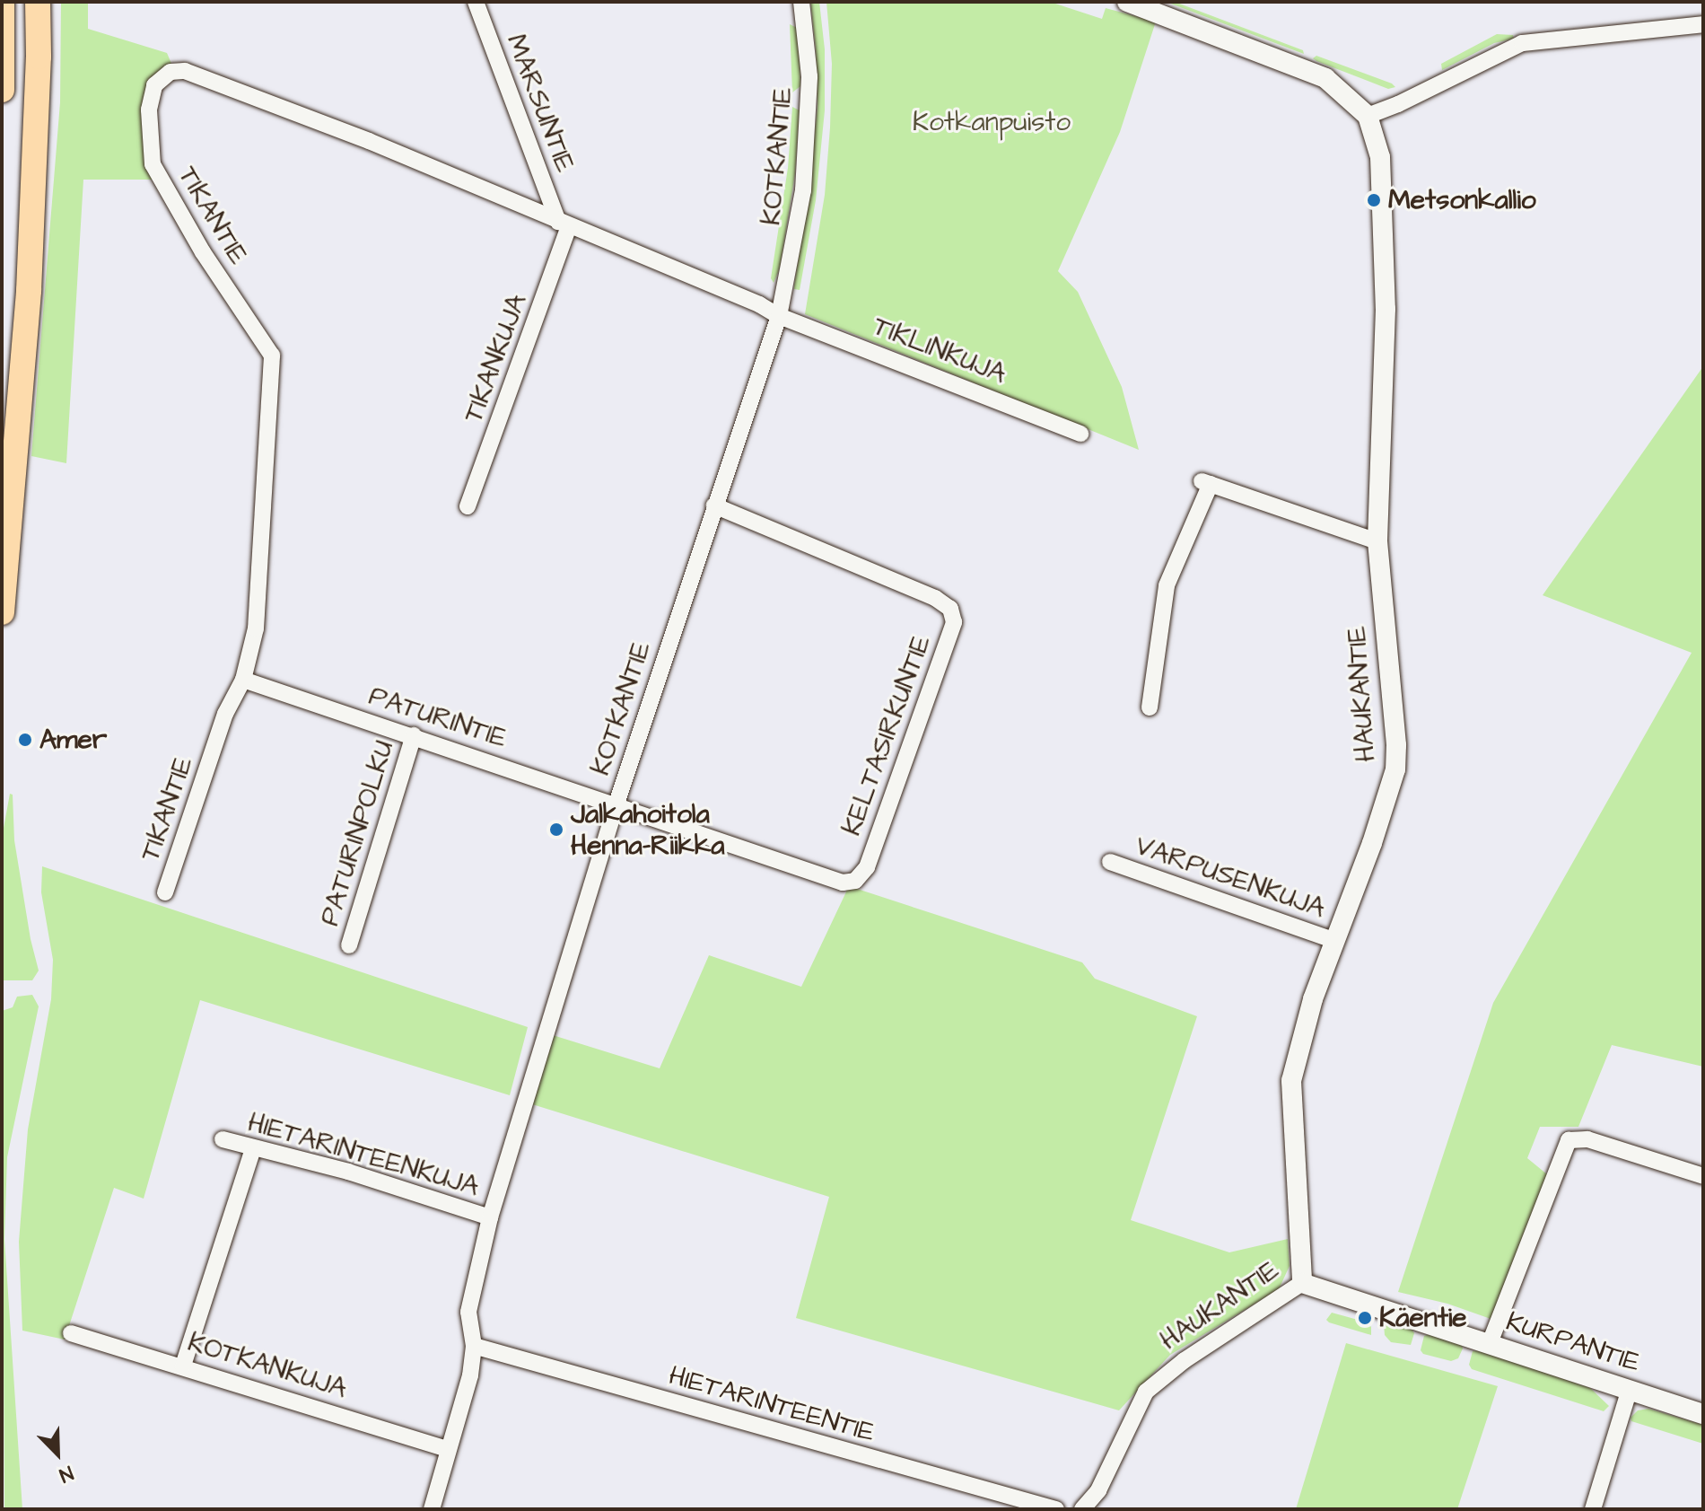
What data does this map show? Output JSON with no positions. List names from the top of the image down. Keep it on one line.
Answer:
{"streets":{"street":["MARSUNTIE","KOTKANTIE","TIKANTIE","TIKLINKUJA","TIKANKUJA","HAUKANTIE","PATURINTIE","KELTASIRKUNTIE","PATURINPOLKU","VARPUSENKUJA","HIETARINTEENKUJA","KURPANTIE","KOTKANKUJA","HIETARINTEENTIE"]},"crossings":[["MARSUNTIE","TIKANTIE"],["MARSUNTIE","TIKANKUJA"],["KOTKANTIE","TIKANTIE"],["KOTKANTIE","TIKLINKUJA"],["KOTKANTIE","PATURINTIE"],["KOTKANTIE","KELTASIRKUNTIE"],["KOTKANTIE","HIETARINTEENKUJA"],["KOTKANTIE","KOTKANKUJA"],["KOTKANTIE","HIETARINTEENTIE"],["TIKANTIE","TIKLINKUJA"],["TIKANTIE","TIKANKUJA"],["TIKANTIE","PATURINTIE"],["HAUKANTIE","VARPUSENKUJA"],["HAUKANTIE","KURPANTIE"],["PATURINTIE","KELTASIRKUNTIE"],["PATURINTIE","PATURINPOLKU"]],"parks":["Kotkanpuisto"],"places":["Metsonkallio","Amer","Jalkahoitola Henna-Riikka","Käentie"],"north":"bottom right"}
